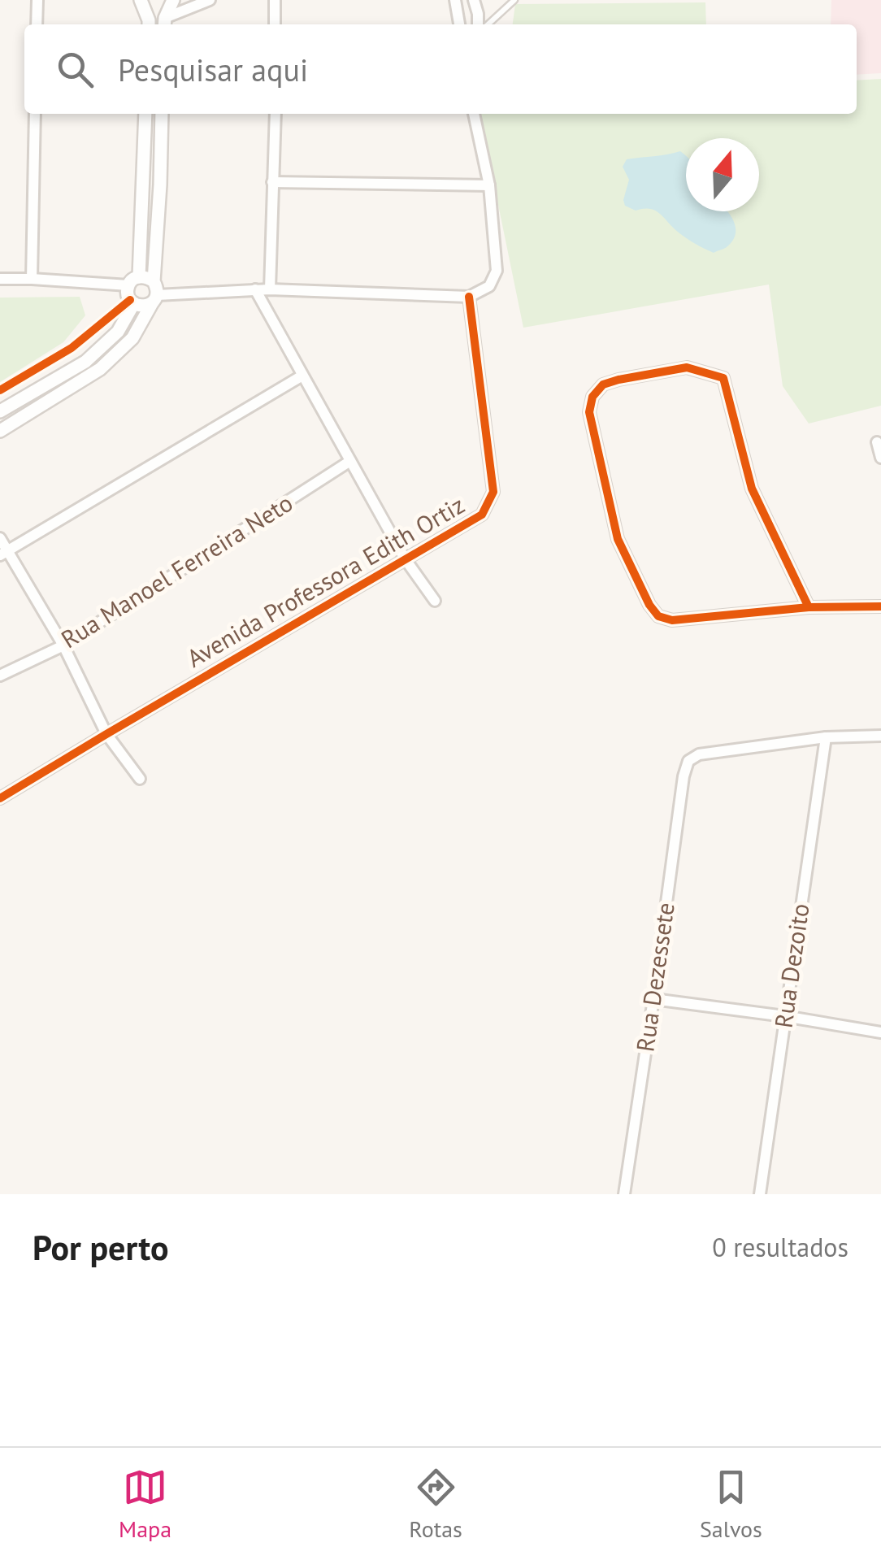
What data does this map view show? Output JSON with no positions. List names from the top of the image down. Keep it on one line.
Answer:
{"streets":{"street":["Rua Manoel Ferreira Neto","Avenida Professora Edith Ortiz","Rua Dezoito","Rua Dezessete"]},"crossings":[["Rua Dezoito","Rua Dezessete"]],"north":"top","page":{"search":"Pesquisar aqui","heading":["Por perto","0 resultados"],"nav":["Mapa","Rotas","Salvos"]}}
